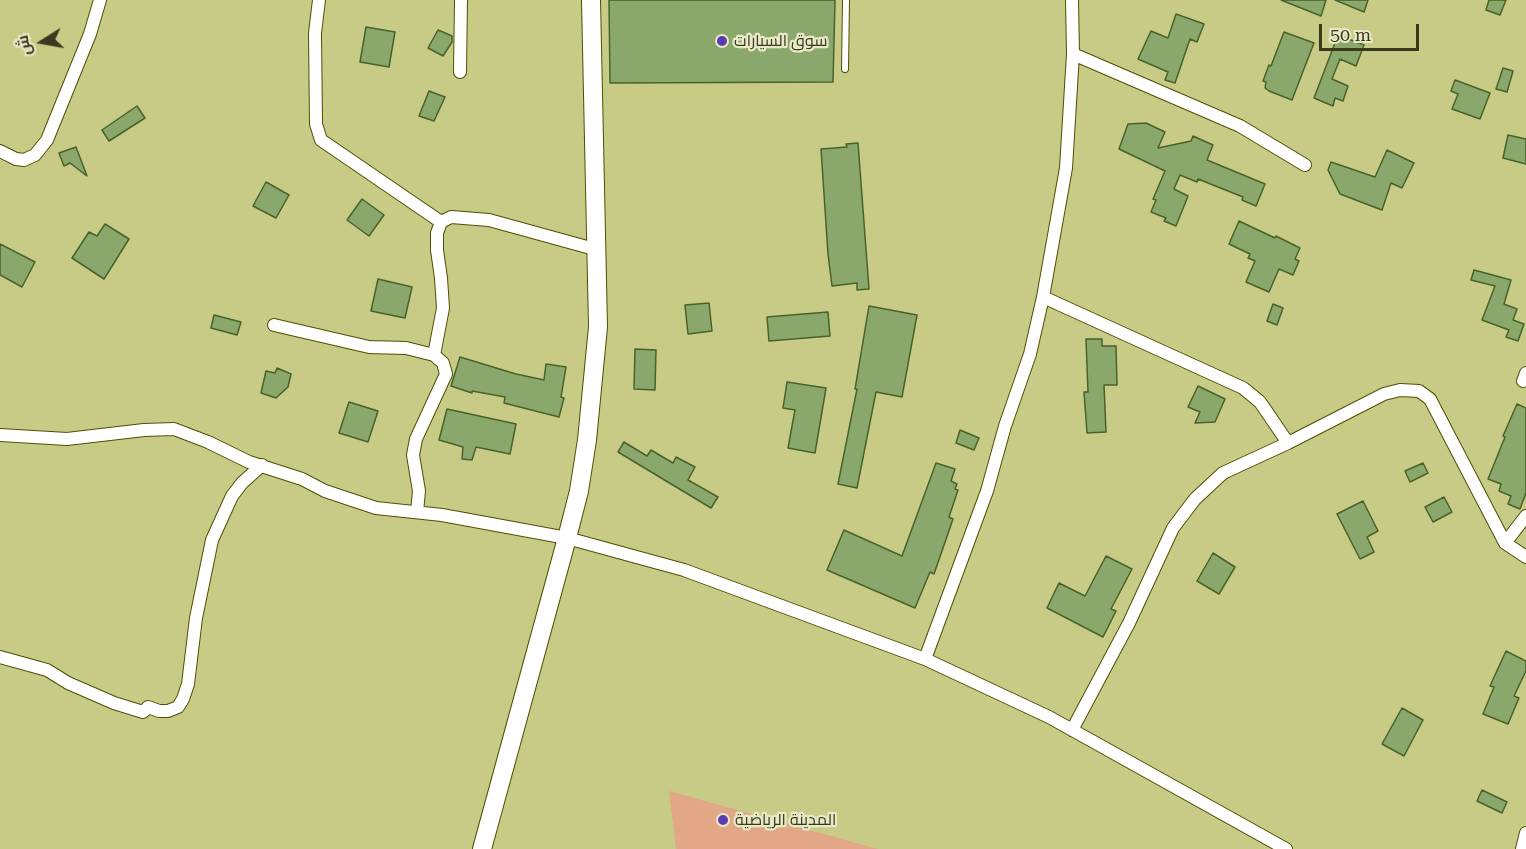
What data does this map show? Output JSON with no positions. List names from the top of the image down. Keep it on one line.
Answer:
{"places":["سوق السيارات","المدينة الرياضية"],"scale_bar":"50 m","north":"left"}
